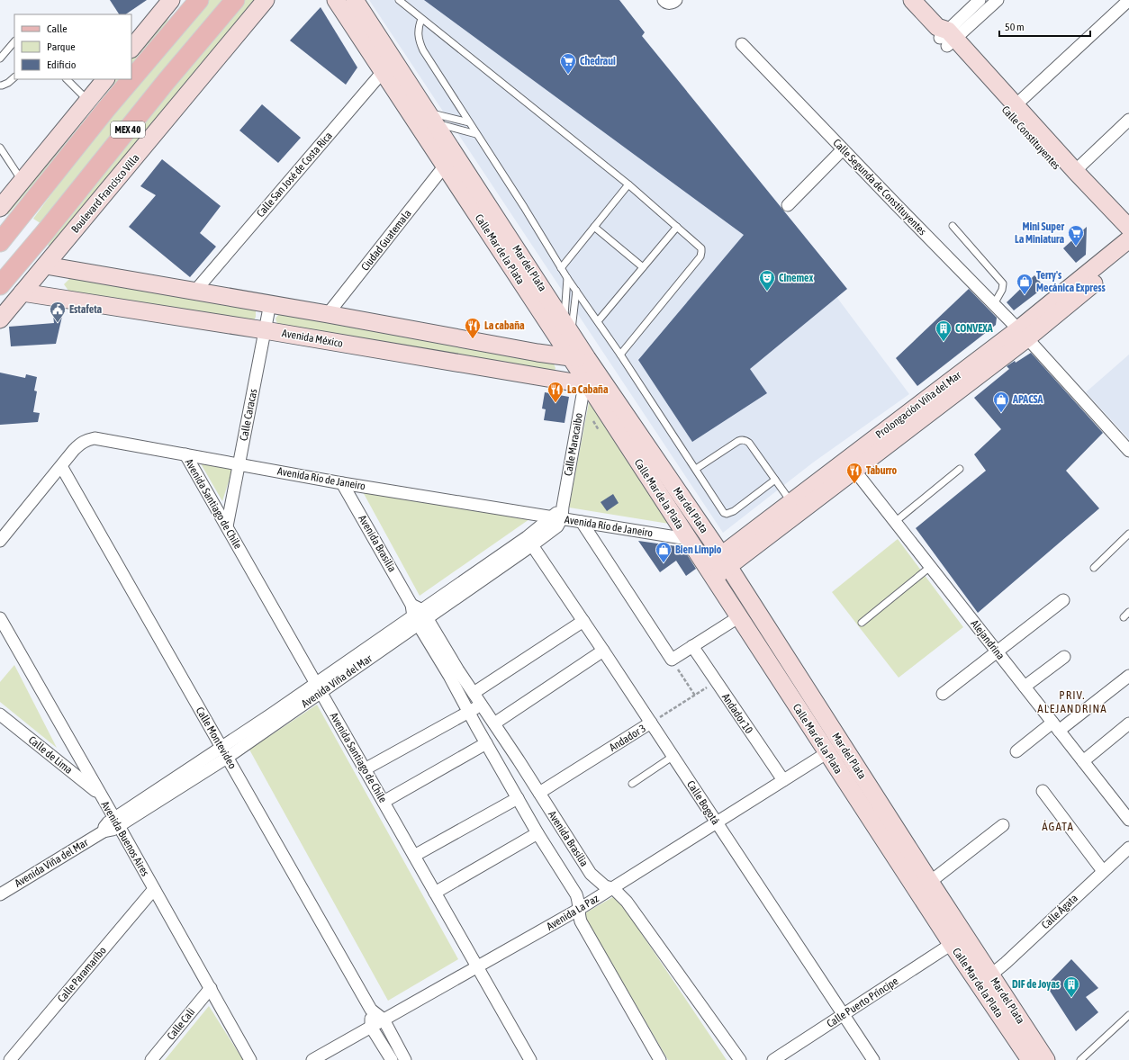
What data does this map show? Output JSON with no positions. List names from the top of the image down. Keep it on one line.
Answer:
{"streets":{"main road":["MEX 40","Calle Constituyentes","Boulevard Francisco Villa","Calle Mar de la Plata","Mar del Plata","Avenida México","Prolongación Viña del Mar"],"street":["Calle San José de Costa Rica","Calle Segunda de Constituyentes","Ciudad Guatemala","Calle Caracas","Calle Maracaibo","Avenida Río de Janeiro","Avenida Santiago de Chile","Avenida Brasilia","Alejandrina","Avenida Viña del Mar","Andador 10","Calle Montevideo","Andador 3","Calle de Lima","Calle Bogotá","Avenida Buenos Aires","Calle Ágata","Avenida La Paz","Calle Paramaribo","Calle Puerto Príncipe","Calle Cali"]},"crossings":[["Calle Constituyentes","Prolongación Viña del Mar"],["Calle San José de Costa Rica","Calle Mar de la Plata"],["Calle San José de Costa Rica","Mar del Plata"],["Calle Segunda de Constituyentes","Prolongación Viña del Mar"],["Boulevard Francisco Villa","Avenida México"],["Ciudad Guatemala","Calle Mar de la Plata"],["Calle Mar de la Plata","Mar del Plata"],["Calle Mar de la Plata","Avenida México"],["Calle Mar de la Plata","Prolongación Viña del Mar"],["Calle Mar de la Plata","Calle Maracaibo"],["Calle Mar de la Plata","Avenida Río de Janeiro"],["Calle Mar de la Plata","Avenida La Paz"],["Calle Mar de la Plata","Calle Puerto Príncipe"],["Mar del Plata","Avenida México"],["Mar del Plata","Prolongación Viña del Mar"],["Mar del Plata","Calle Maracaibo"],["Mar del Plata","Calle Ágata"],["Avenida México","Calle Caracas"],["Avenida México","Calle Maracaibo"],["Prolongación Viña del Mar","Alejandrina"],["Calle Caracas","Avenida Río de Janeiro"],["Calle Caracas","Avenida Santiago de Chile"],["Calle Maracaibo","Avenida Río de Janeiro"],["Calle Maracaibo","Avenida Viña del Mar"],["Avenida Río de Janeiro","Avenida Santiago de Chile"],["Avenida Río de Janeiro","Avenida Brasilia"],["Avenida Río de Janeiro","Avenida Viña del Mar"],["Avenida Río de Janeiro","Calle Montevideo"],["Avenida Santiago de Chile","Avenida Viña del Mar"],["Avenida Santiago de Chile","Avenida La Paz"],["Avenida Brasilia","Avenida Viña del Mar"],["Avenida Brasilia","Andador 3"],["Avenida Brasilia","Avenida La Paz"],["Avenida Viña del Mar","Calle Montevideo"],["Avenida Viña del Mar","Calle Bogotá"],["Avenida Viña del Mar","Avenida Buenos Aires"],["Andador 10","Andador 3"],["Andador 10","Avenida La Paz"],["Calle Montevideo","Avenida La Paz"],["Andador 3","Calle Bogotá"],["Calle de Lima","Avenida Buenos Aires"],["Calle Bogotá","Avenida La Paz"],["Calle Bogotá","Calle Puerto Príncipe"],["Avenida Buenos Aires","Calle Paramaribo"],["Avenida Buenos Aires","Calle Cali"]],"districts":["PRIV. ALEJANDRINA","ÁGATA"],"places":{"supermarket":["Chedraui","Mini Super La Miniatura"],"theatre":["Cinemex"],"shop":["Terry's Mecánica Express","APACSA","Bien Limpio"],"public building":["Estafeta"],"restaurant":["La cabaña","La Cabaña","Taburro"],"building":["CONVEXA","DIF de Joyas"]},"legend":["Calle","Parque","Edificio"],"scale_bar":"50 m"}
